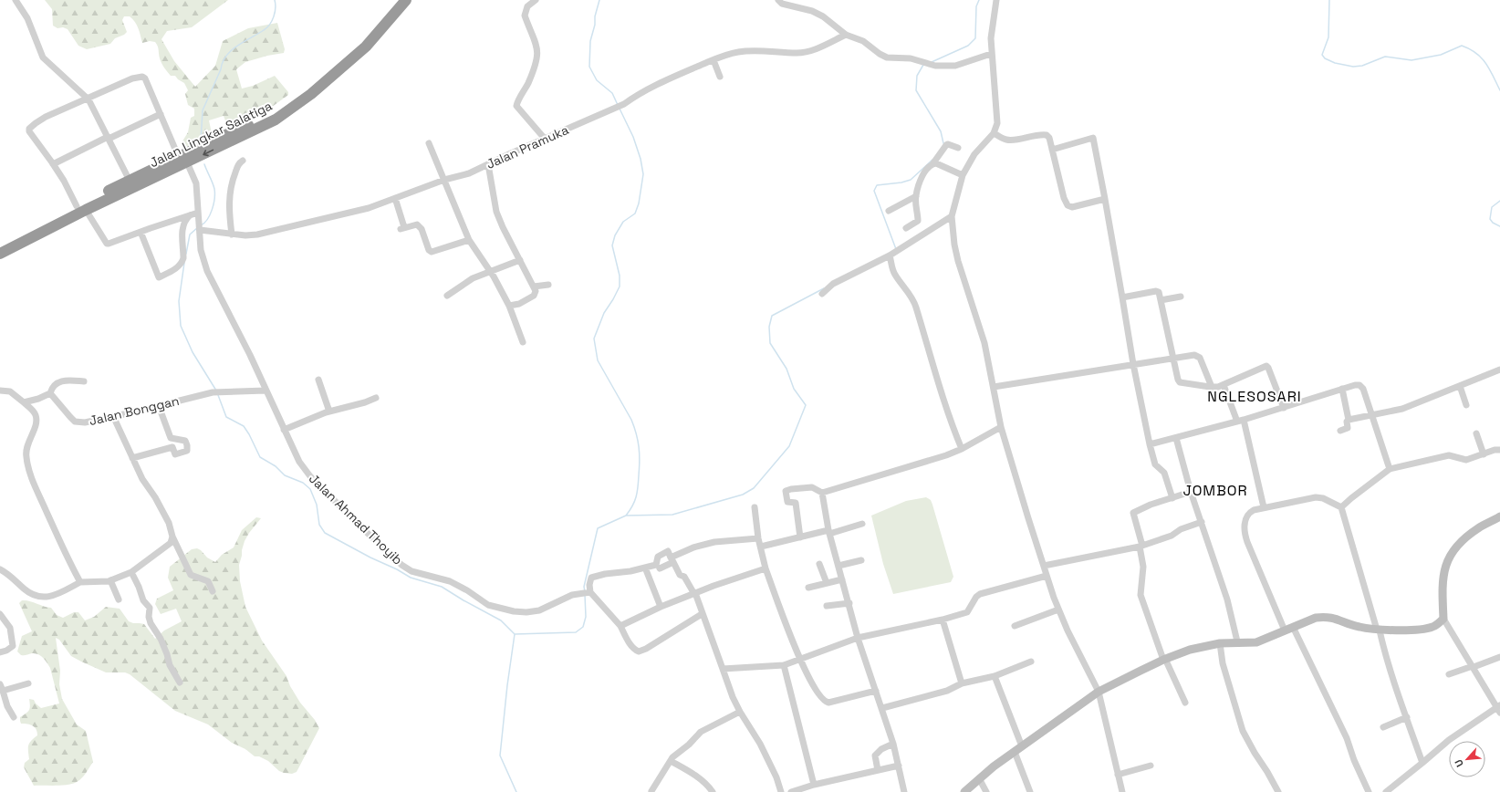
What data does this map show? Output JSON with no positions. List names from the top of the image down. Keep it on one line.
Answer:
{"streets":{"highway":["Jalan Lingkar Salatiga"],"street":["Jalan Pramuka","Jalan Bonggan","Jalan Ahmad Thoyib"]},"crossings":[["Jalan Lingkar Salatiga","Jalan Ahmad Thoyib"],["Jalan Pramuka","Jalan Ahmad Thoyib"],["Jalan Bonggan","Jalan Ahmad Thoyib"]],"districts":["NGLESOSARI","JOMBOR"],"north":"bottom left"}
